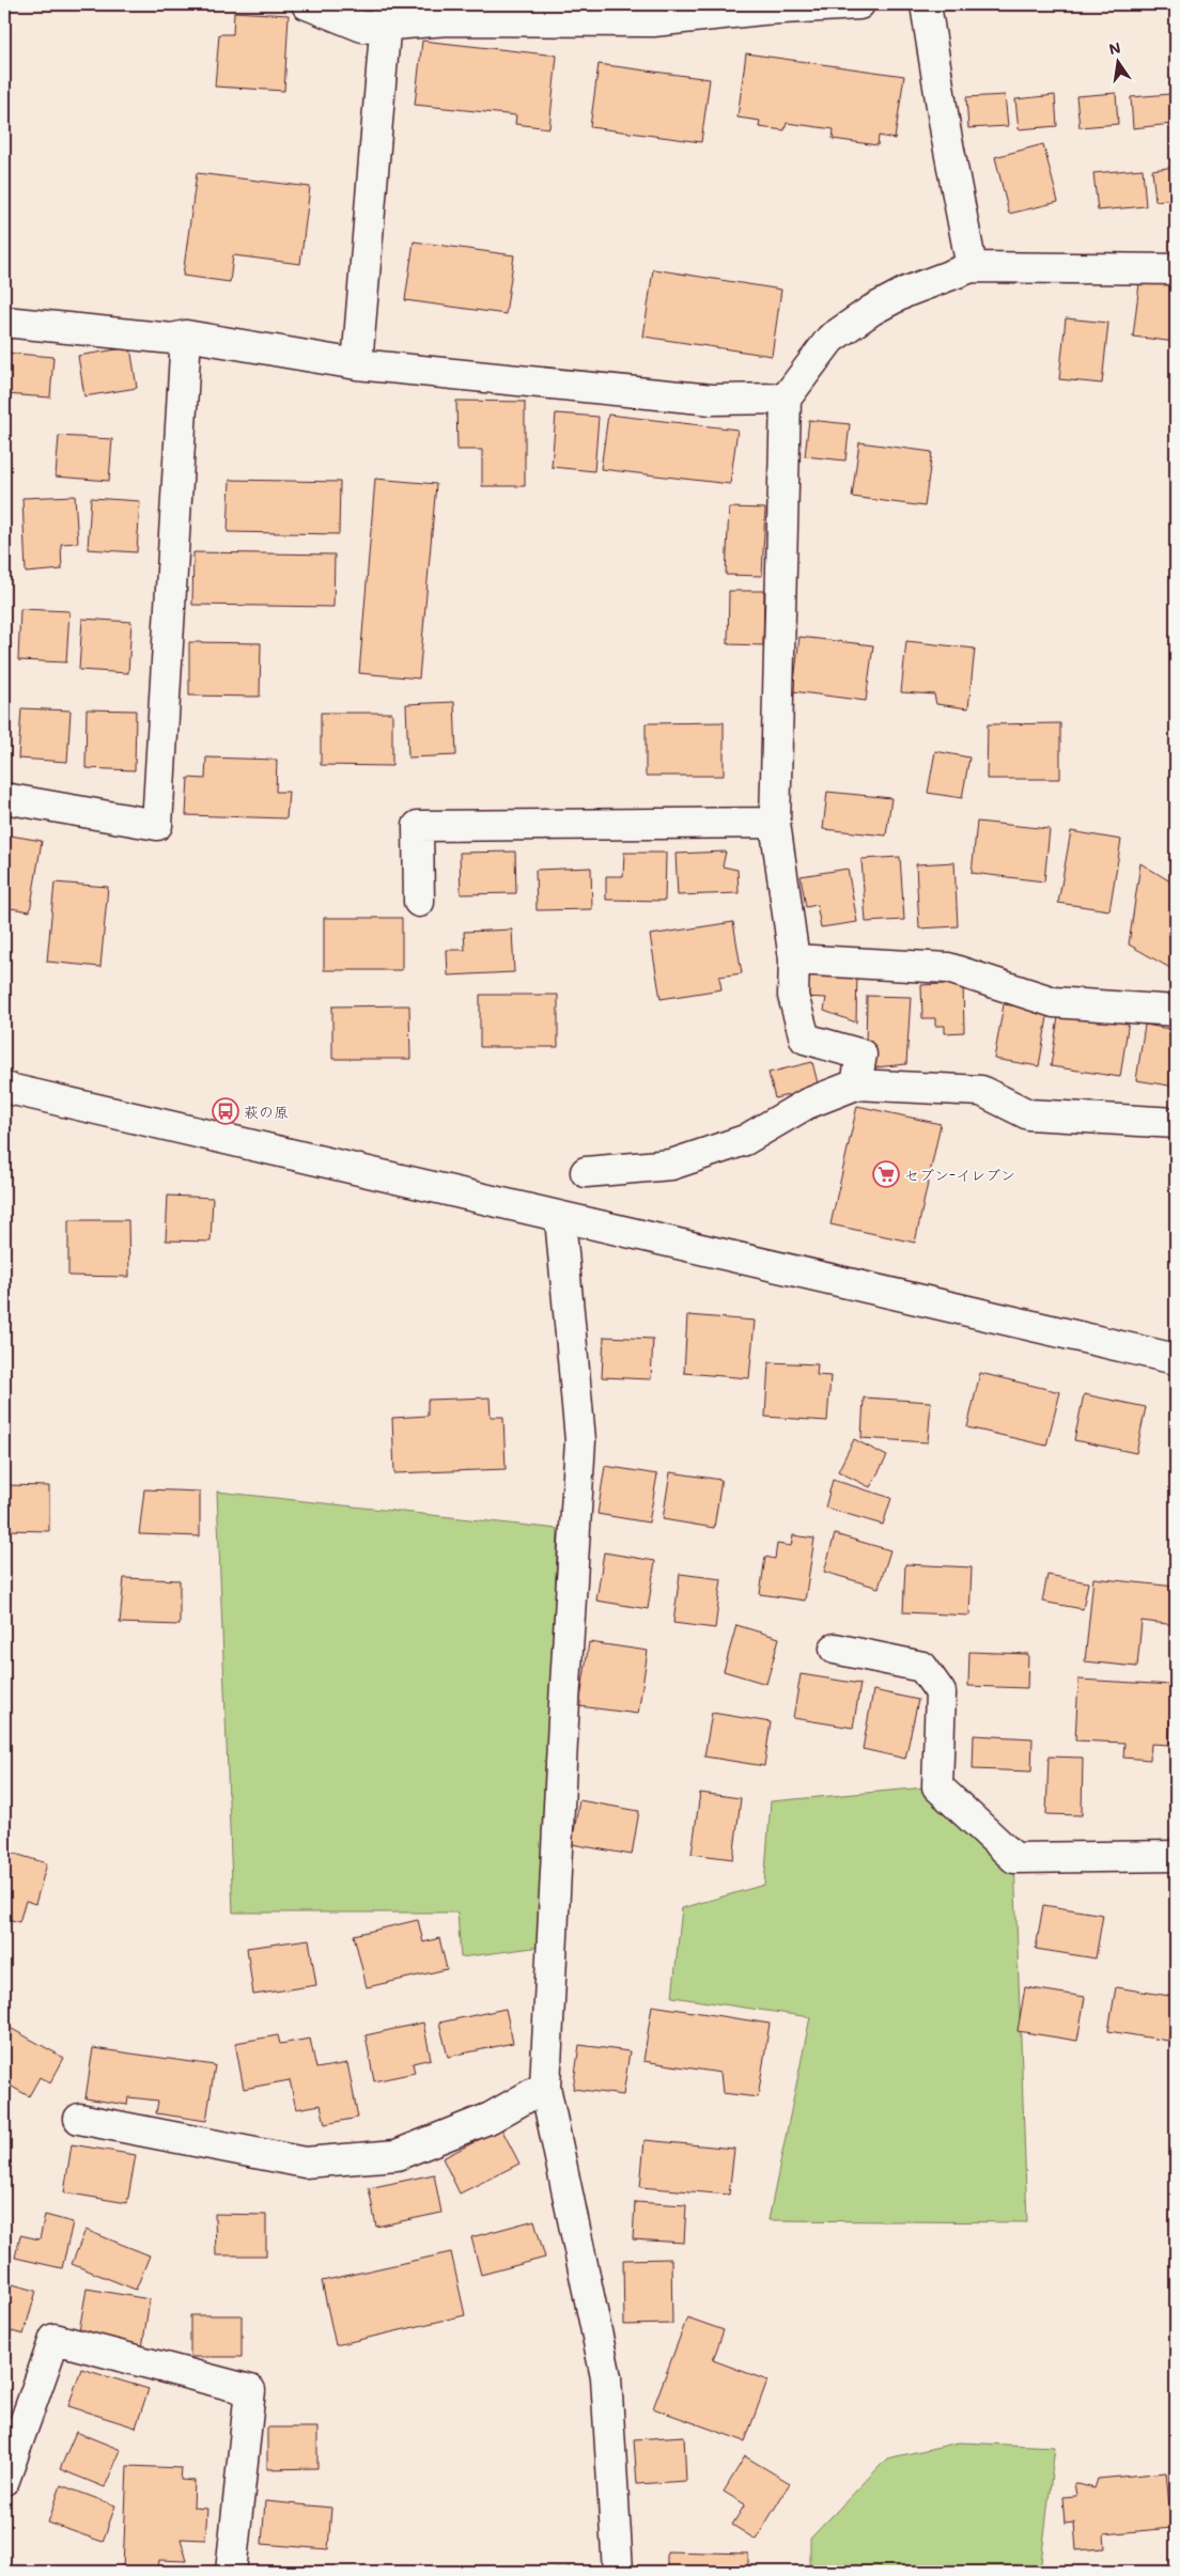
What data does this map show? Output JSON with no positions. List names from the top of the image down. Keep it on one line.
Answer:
{"places":{"bus stop":["萩の原"],"supermarket":["セブン-イレブン"]},"north":"top"}
